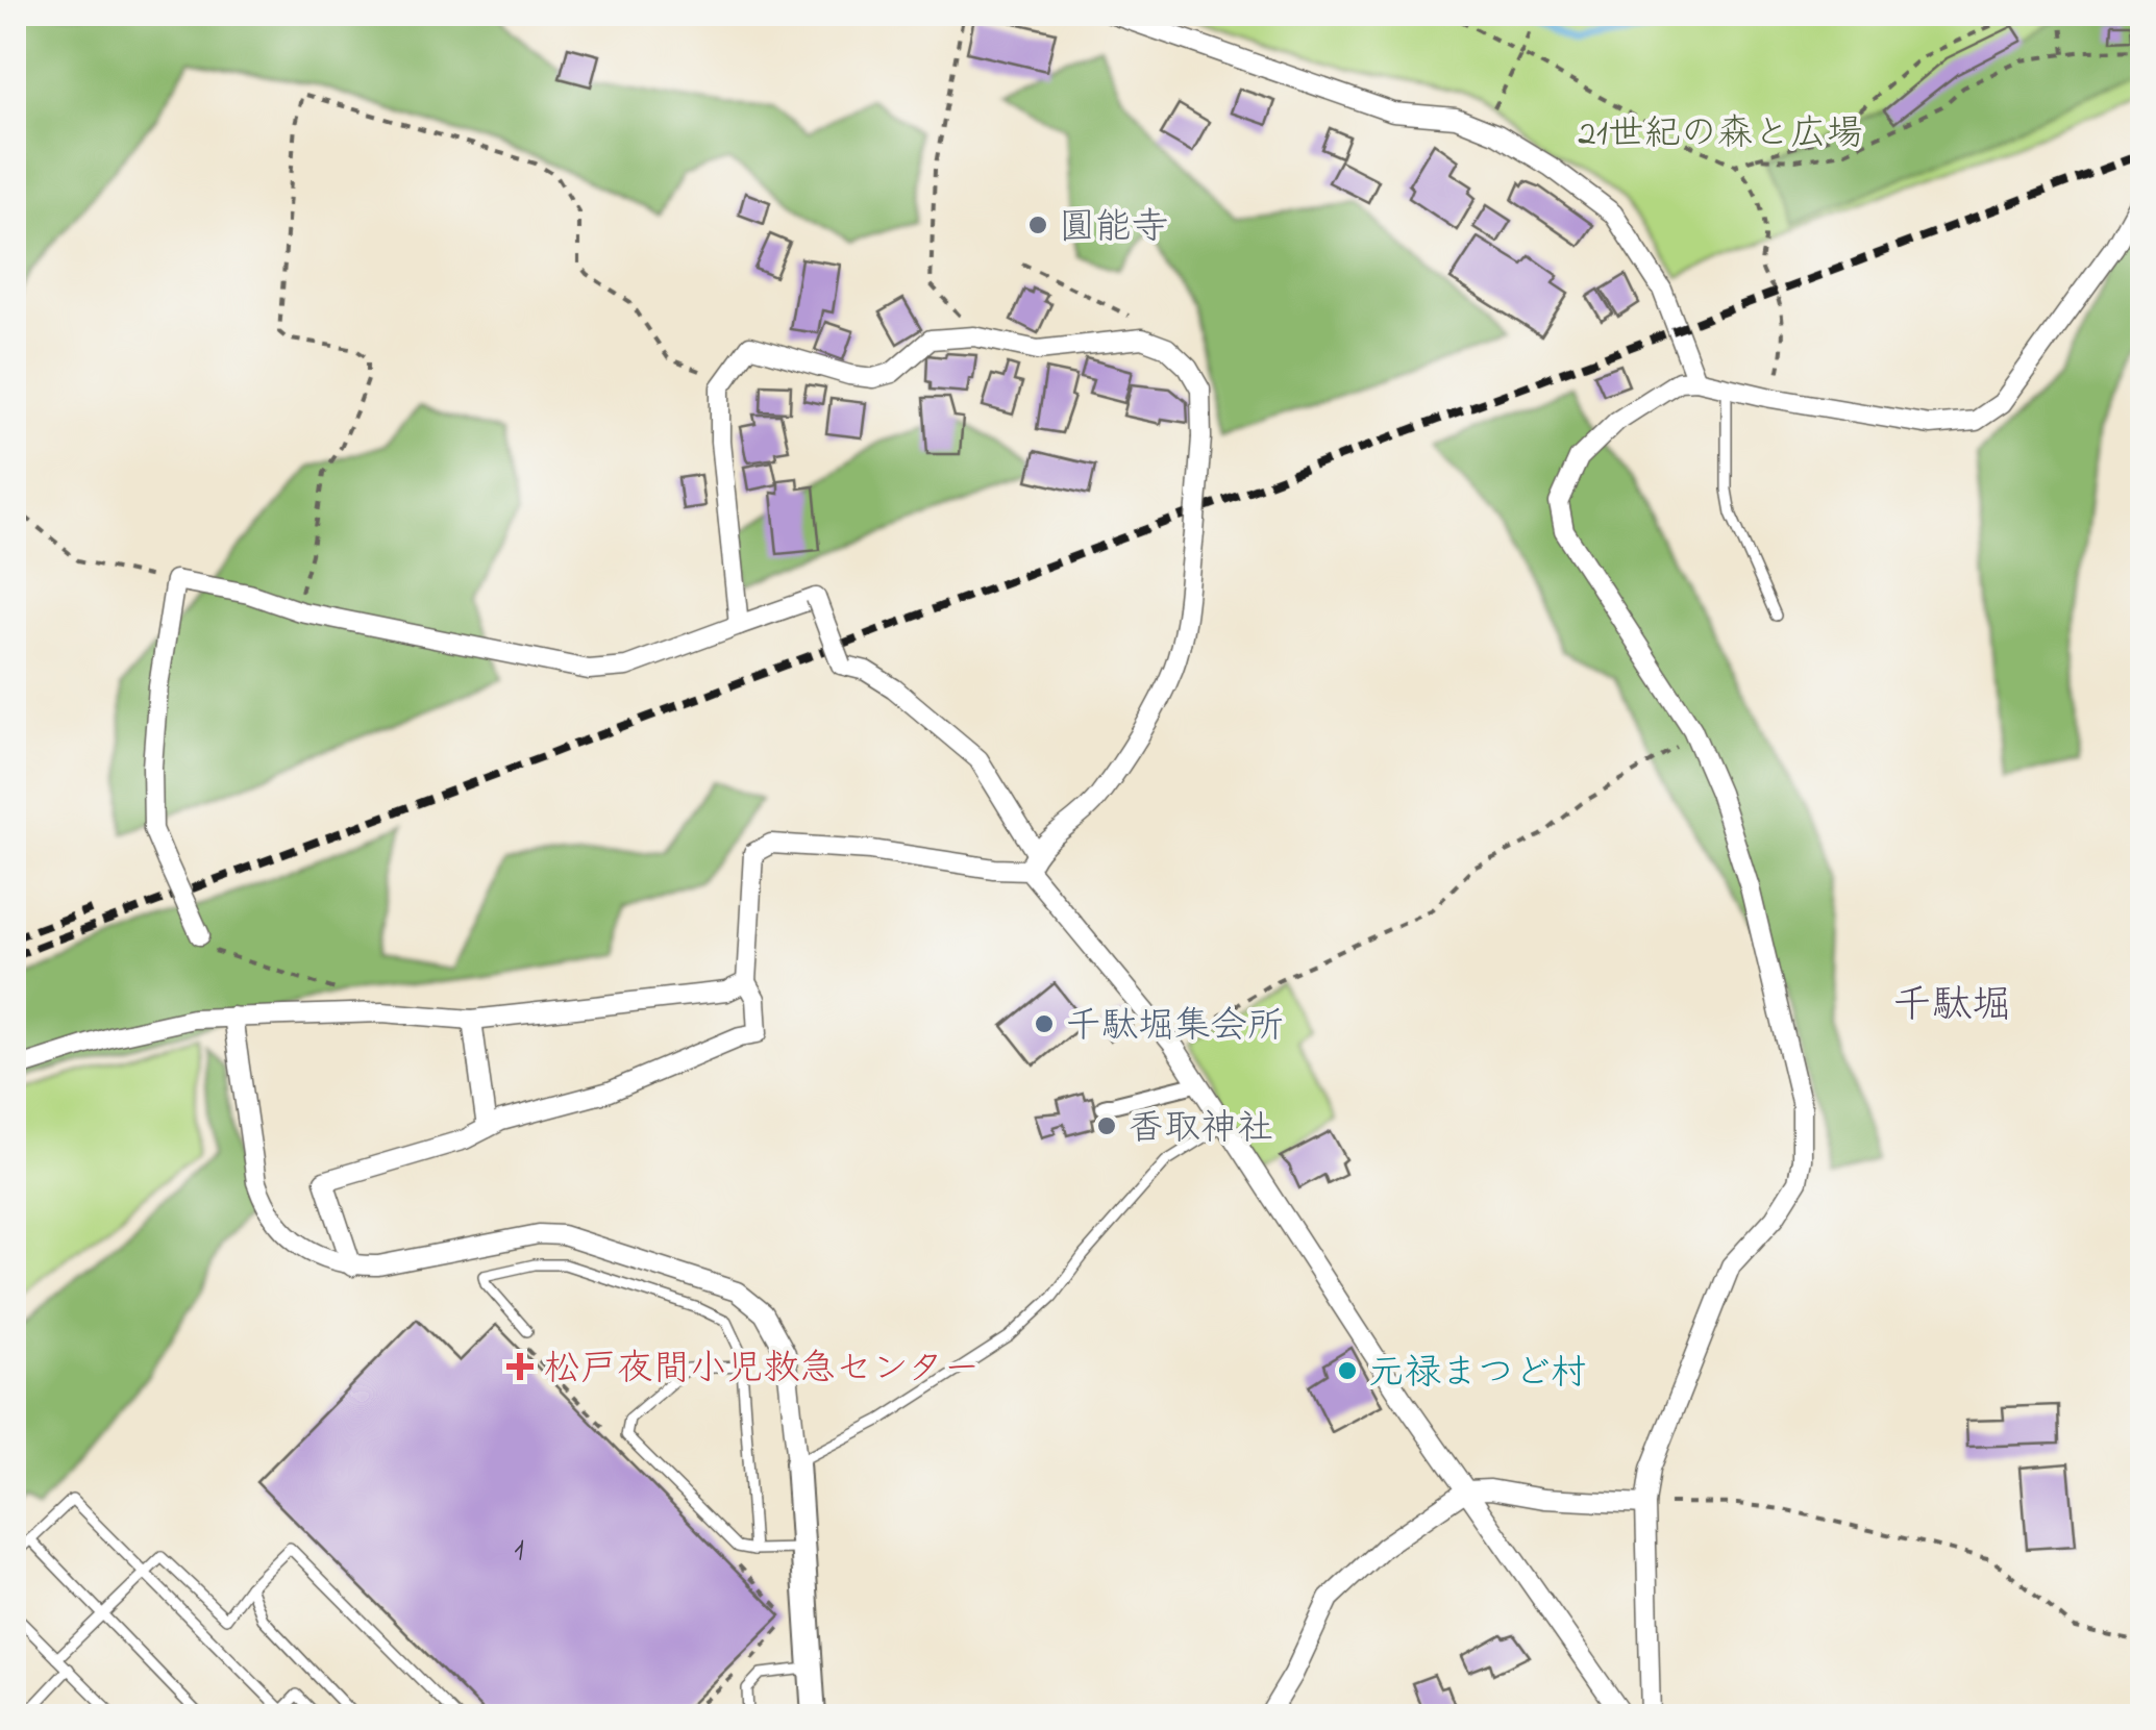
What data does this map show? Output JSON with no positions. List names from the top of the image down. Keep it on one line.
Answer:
{"districts":["千駄堀"],"parks":["21世紀の森と広場"],"places":{"other":["圓能寺","千駄堀集会所","香取神社","元禄まつど村"],"health":["松戸夜間小児救急センター"]},"house_numbers":["1"]}
